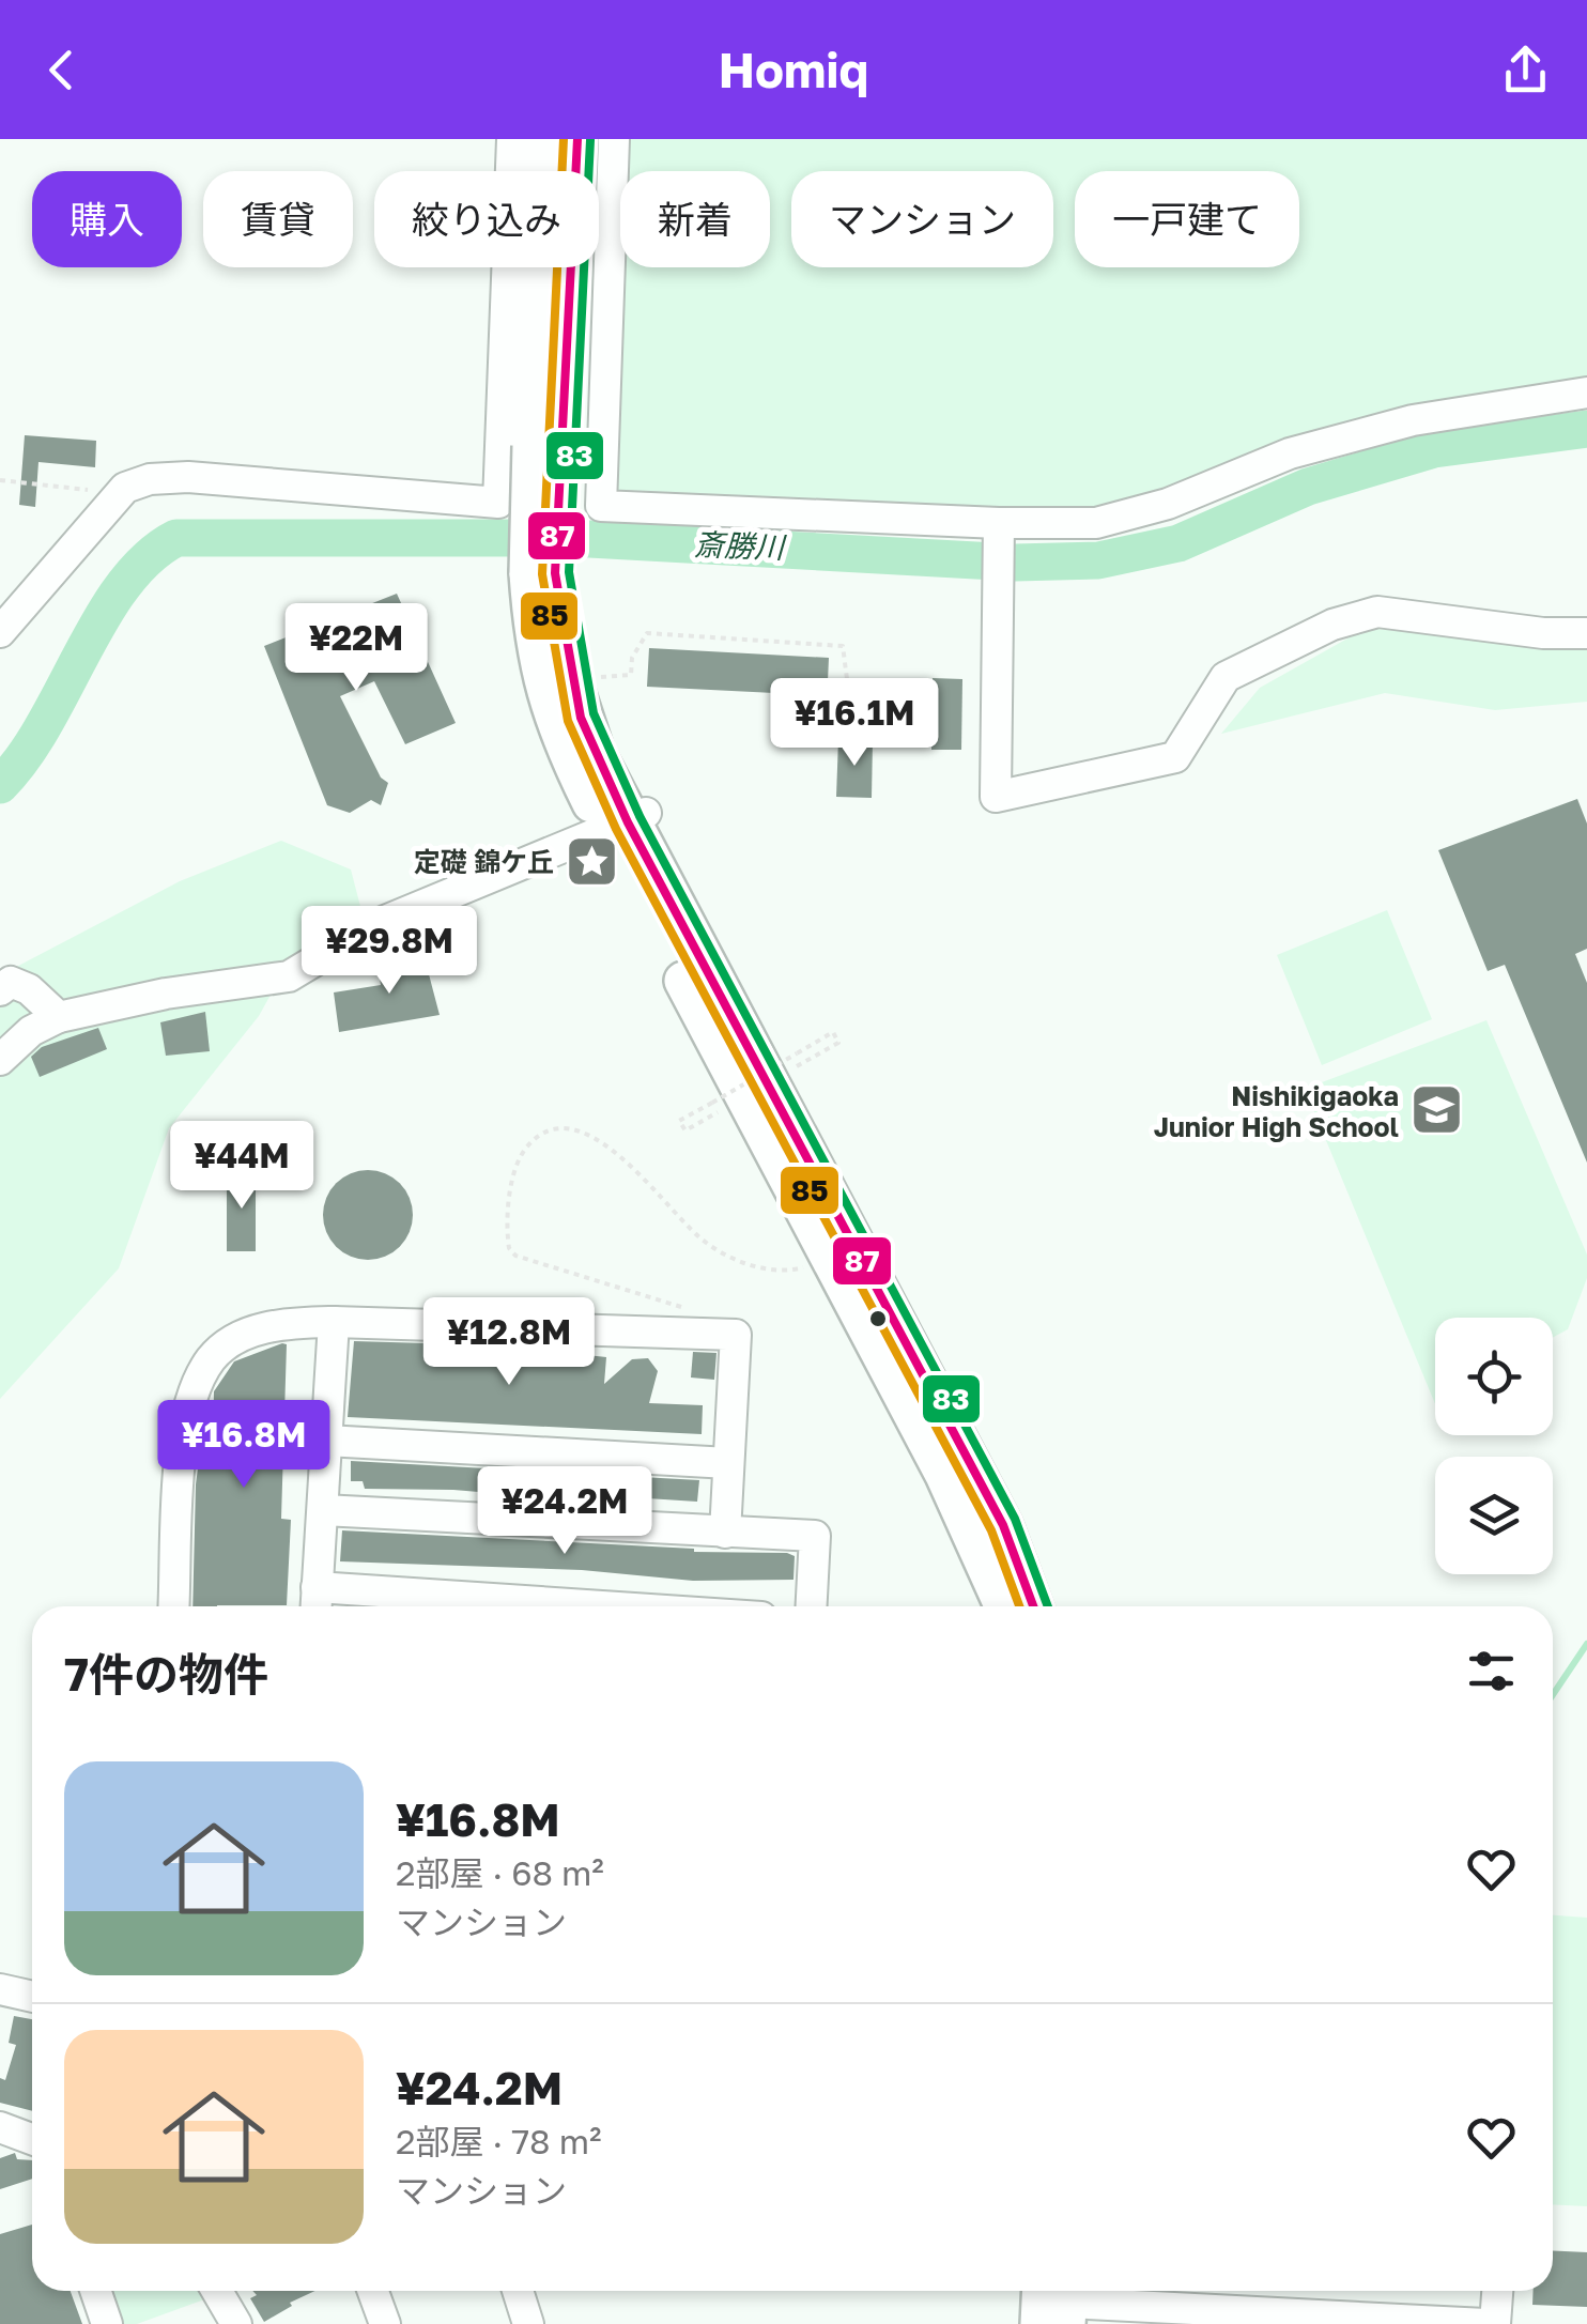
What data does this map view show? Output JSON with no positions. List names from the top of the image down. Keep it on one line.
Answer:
{"water":["斎勝川"],"places":{"place":["定礎 錦ケ丘"],"school or university":["Nishikigaoka Junior High School"]},"lines":["transit line 87","transit line 85","transit line 83"],"page":{"header":"Homiq","chip":["購入","賃貸","絞り込み","新着","マンション","一戸建て"],"price":["¥22M","¥16.1M","¥29.8M","¥44M","¥12.8M","¥16.8M","¥24.2M"],"heading":"7件の物件","list":[{"name":"¥16.8M","note":"2部屋 · 68 m² · マンション"},{"name":"¥24.2M","note":"2部屋 · 78 m² · マンション"}]}}
